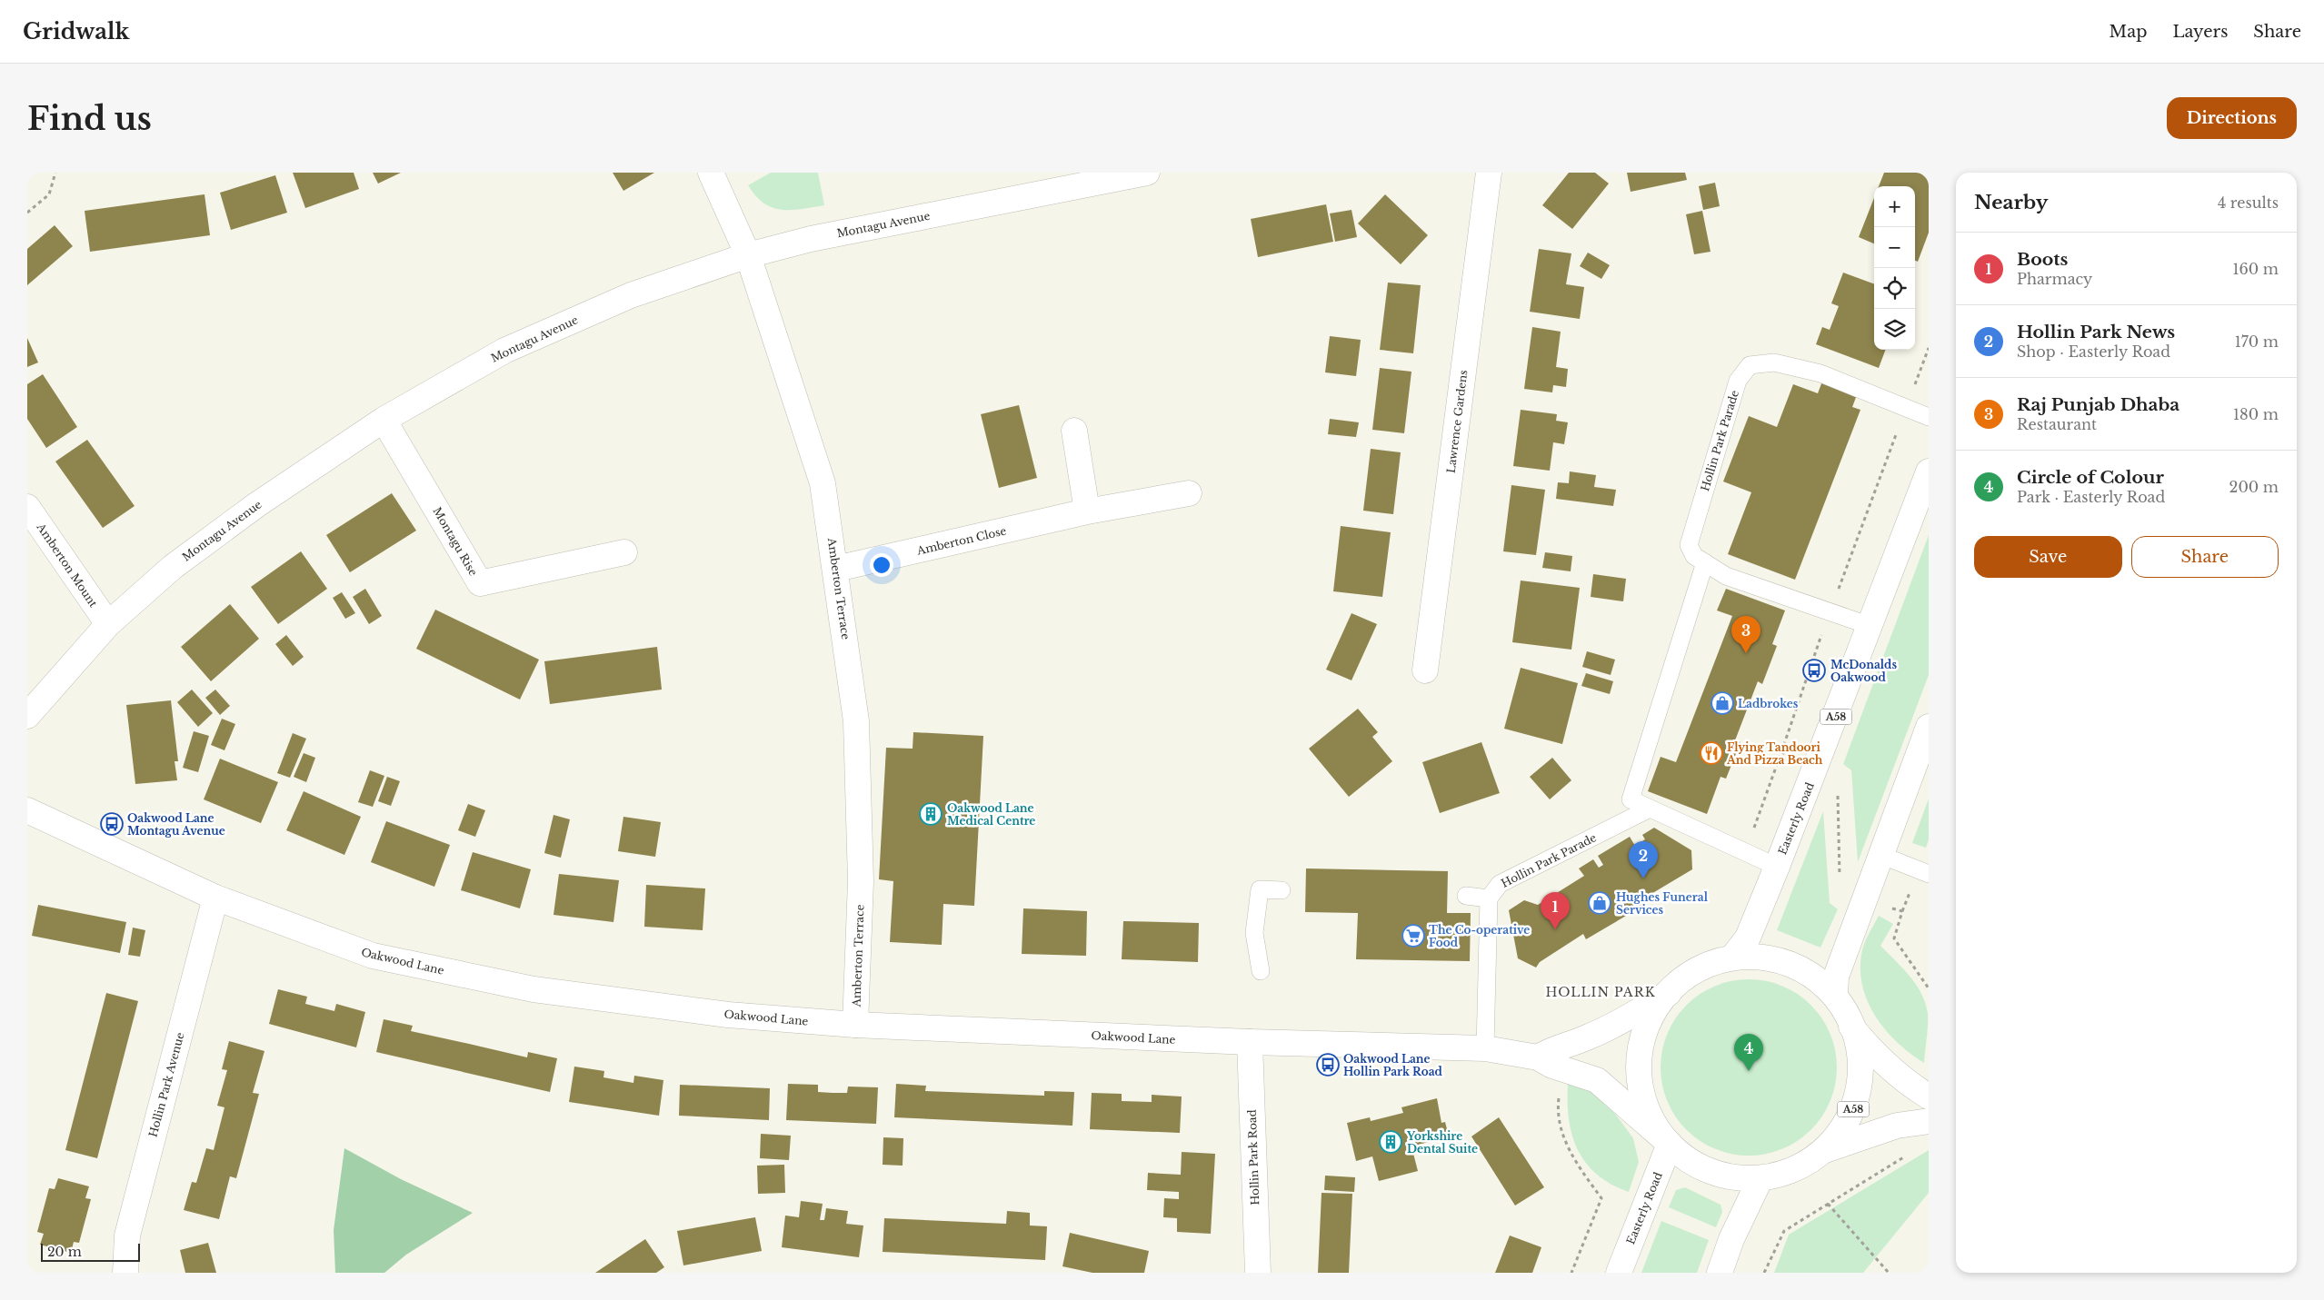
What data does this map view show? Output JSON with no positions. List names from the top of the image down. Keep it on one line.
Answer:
{"streets":{"street":["Montagu Avenue","Lawrence Gardens","Amberton Close","Montagu Rise","Amberton Mount","Amberton Terrace","A58","Easterly Road","Oakwood Lane","Hollin Park Avenue","Hollin Park Road"],"lane":["Hollin Park Parade"]},"crossings":[["Montagu Avenue","Montagu Rise"],["Montagu Avenue","Amberton Mount"],["Montagu Avenue","Amberton Terrace"],["Hollin Park Parade","Easterly Road"],["Amberton Close","Amberton Terrace"],["Amberton Terrace","Oakwood Lane"],["A58","Easterly Road"],["A58","Oakwood Lane"],["Easterly Road","Oakwood Lane"],["Oakwood Lane","Hollin Park Avenue"],["Oakwood Lane","Hollin Park Road"]],"districts":["HOLLIN PARK"],"places":{"bus stop":["McDonalds Oakwood","Oakwood Lane Montagu Avenue","Oakwood Lane Hollin Park Road"],"shop":["Ladbrokes","Hughes Funeral Services"],"restaurant":["Flying Tandoori And Pizza Beach"],"building":["Oakwood Lane Medical Centre","Yorkshire Dental Suite"],"supermarket":["The Co-operative Food"]},"scale_bar":"20 m","page":{"header":"Gridwalk","nav":["Map","Layers","Share"],"buttons":["Directions",["Save","Share"]],"title":"Find us","heading":["Nearby","4 results"],"map_buttons":["+","−"],"list":[{"mark":"1","name":"Boots","note":"Pharmacy","value":"160 m"},{"mark":"2","name":"Hollin Park News","note":"Shop · Easterly Road","value":"170 m"},{"mark":"3","name":"Raj Punjab Dhaba","note":"Restaurant","value":"180 m"},{"mark":"4","name":"Circle of Colour","note":"Park · Easterly Road","value":"200 m"}],"pins":["3","2","1","4"],"scale":"20 m"}}
